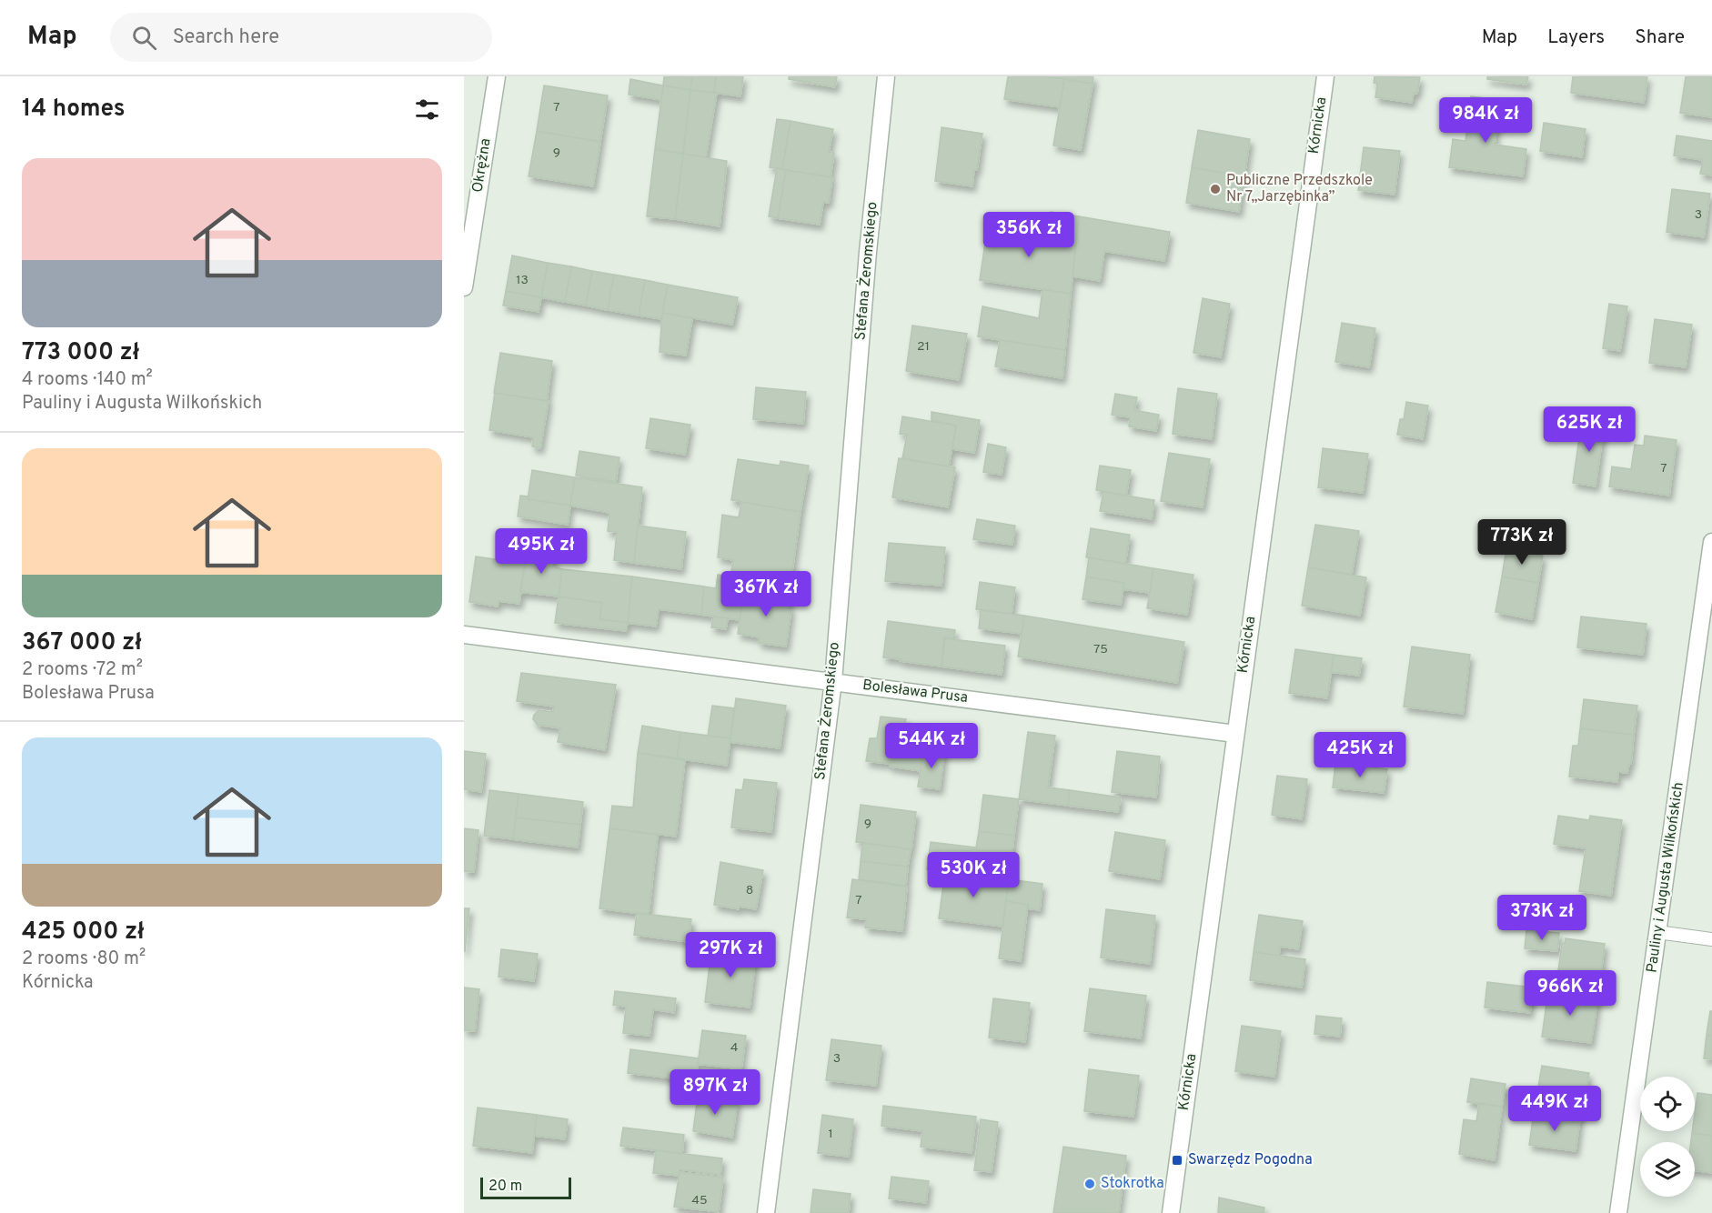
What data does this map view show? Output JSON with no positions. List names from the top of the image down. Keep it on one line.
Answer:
{"streets":{"street":["Kórnicka","Okrężna","Stefana Żeromskiego","Bolesława Prusa","Pauliny i Augusta Wilkońskich"]},"crossings":[["Kórnicka","Bolesława Prusa"],["Stefana Żeromskiego","Bolesława Prusa"]],"places":{"other":["Publiczne Przedszkole Nr 7„Jarzębinka”","Stokrotka"],"transit":["Swarzędz Pogodna"]},"house_numbers":["7","9","3","13","21","7","75","9","8","7","4","3","1","45"],"scale_bar":"20 m","page":{"header":"Map","search":"Search here","nav":["Map","Layers","Share"],"heading":"14 homes","price":["984K zł","356K zł","625K zł","773K zł","495K zł","367K zł","544K zł","425K zł","530K zł","373K zł","297K zł","966K zł","897K zł","449K zł"],"list":[{"name":"773 000 zł","note":"4 rooms · 140 m² · Pauliny i Augusta Wilkońskich"},{"name":"367 000 zł","note":"2 rooms · 72 m² · Bolesława Prusa"},{"name":"425 000 zł","note":"2 rooms · 80 m² · Kórnicka"}],"scale":"20 m"}}
